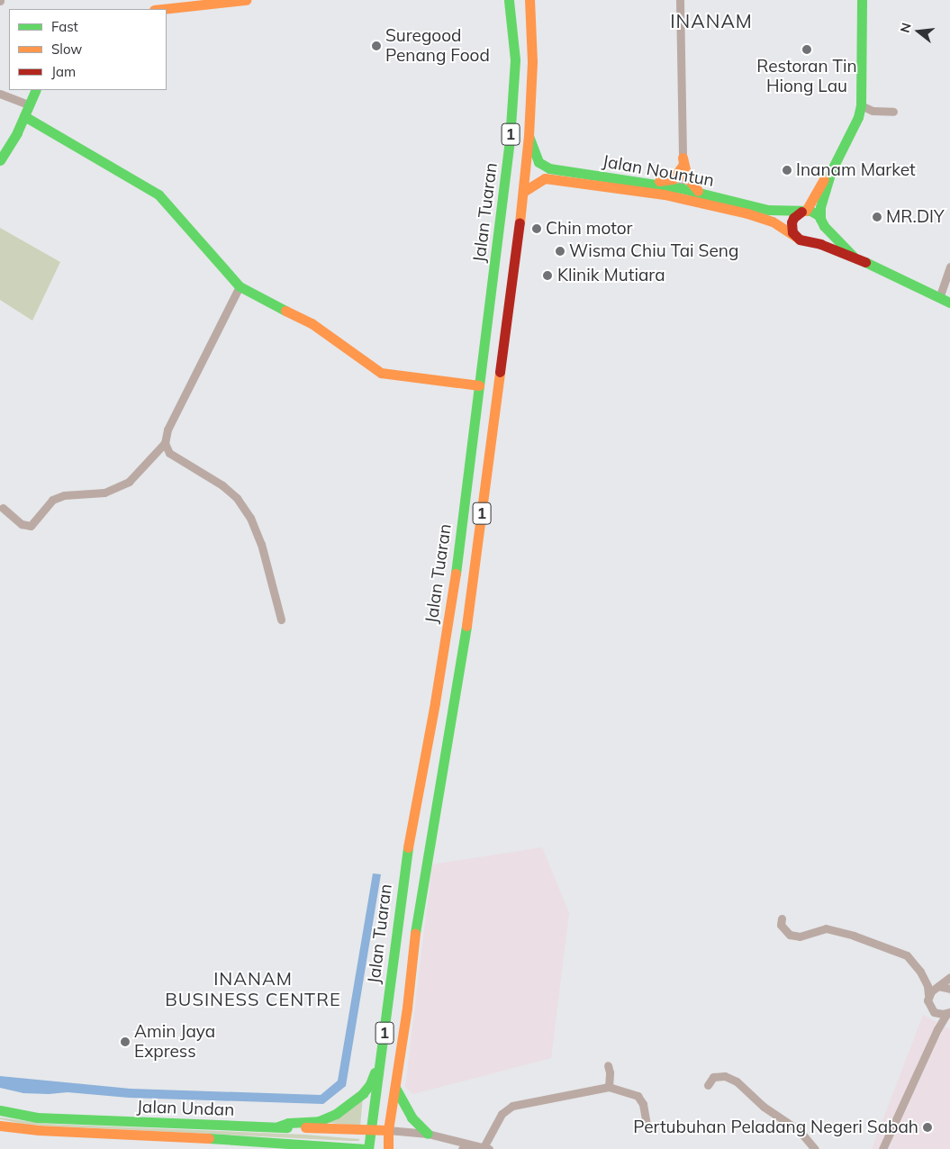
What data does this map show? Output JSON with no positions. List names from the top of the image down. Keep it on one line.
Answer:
{"streets":{"street":["1","Jalan Nountun","Jalan Tuaran","Jalan Undan"]},"crossings":[["Jalan Nountun","Jalan Tuaran"],["Jalan Tuaran","Jalan Undan"]],"districts":["INANAM","INANAM BUSINESS CENTRE"],"places":["Suregood Penang Food","Restoran Tin Hiong Lau","Inanam Market","MR.DIY","Chin motor","Wisma Chiu Tai Seng","Klinik Mutiara","Amin Jaya Express","Pertubuhan Peladang Negeri Sabah"],"legend":["Fast","Slow","Jam"],"north":"left"}
